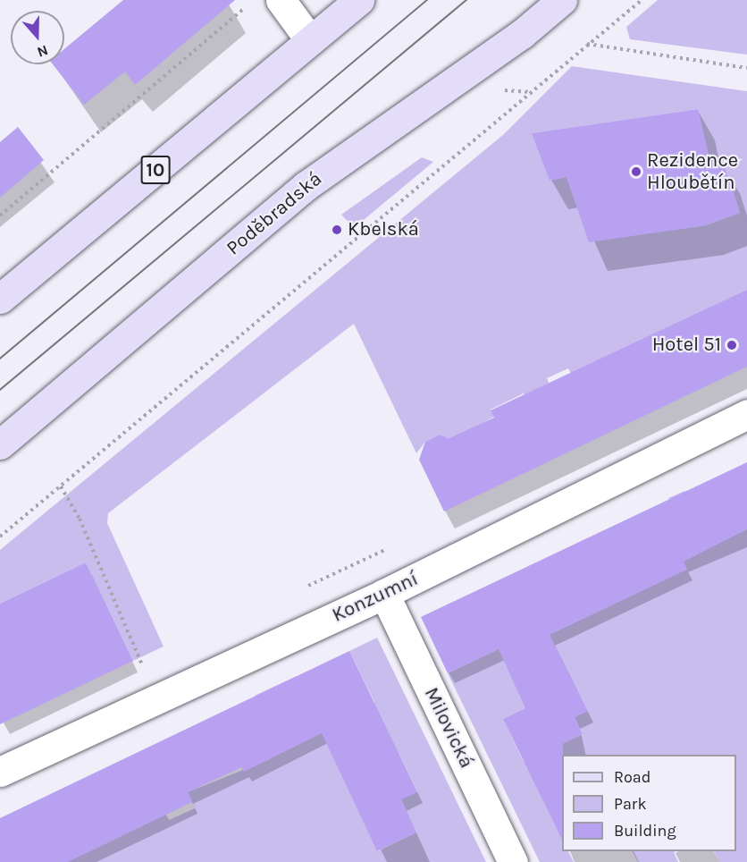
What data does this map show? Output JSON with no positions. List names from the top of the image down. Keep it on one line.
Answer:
{"streets":{"main road":["10","Poděbradská"],"street":["Konzumní","Milovická"]},"crossings":[["Konzumní","Milovická"]],"places":["Rezidence Hloubětín","Kbelská","Hotel 51"],"legend":["Road","Park","Building"],"north":"bottom"}
